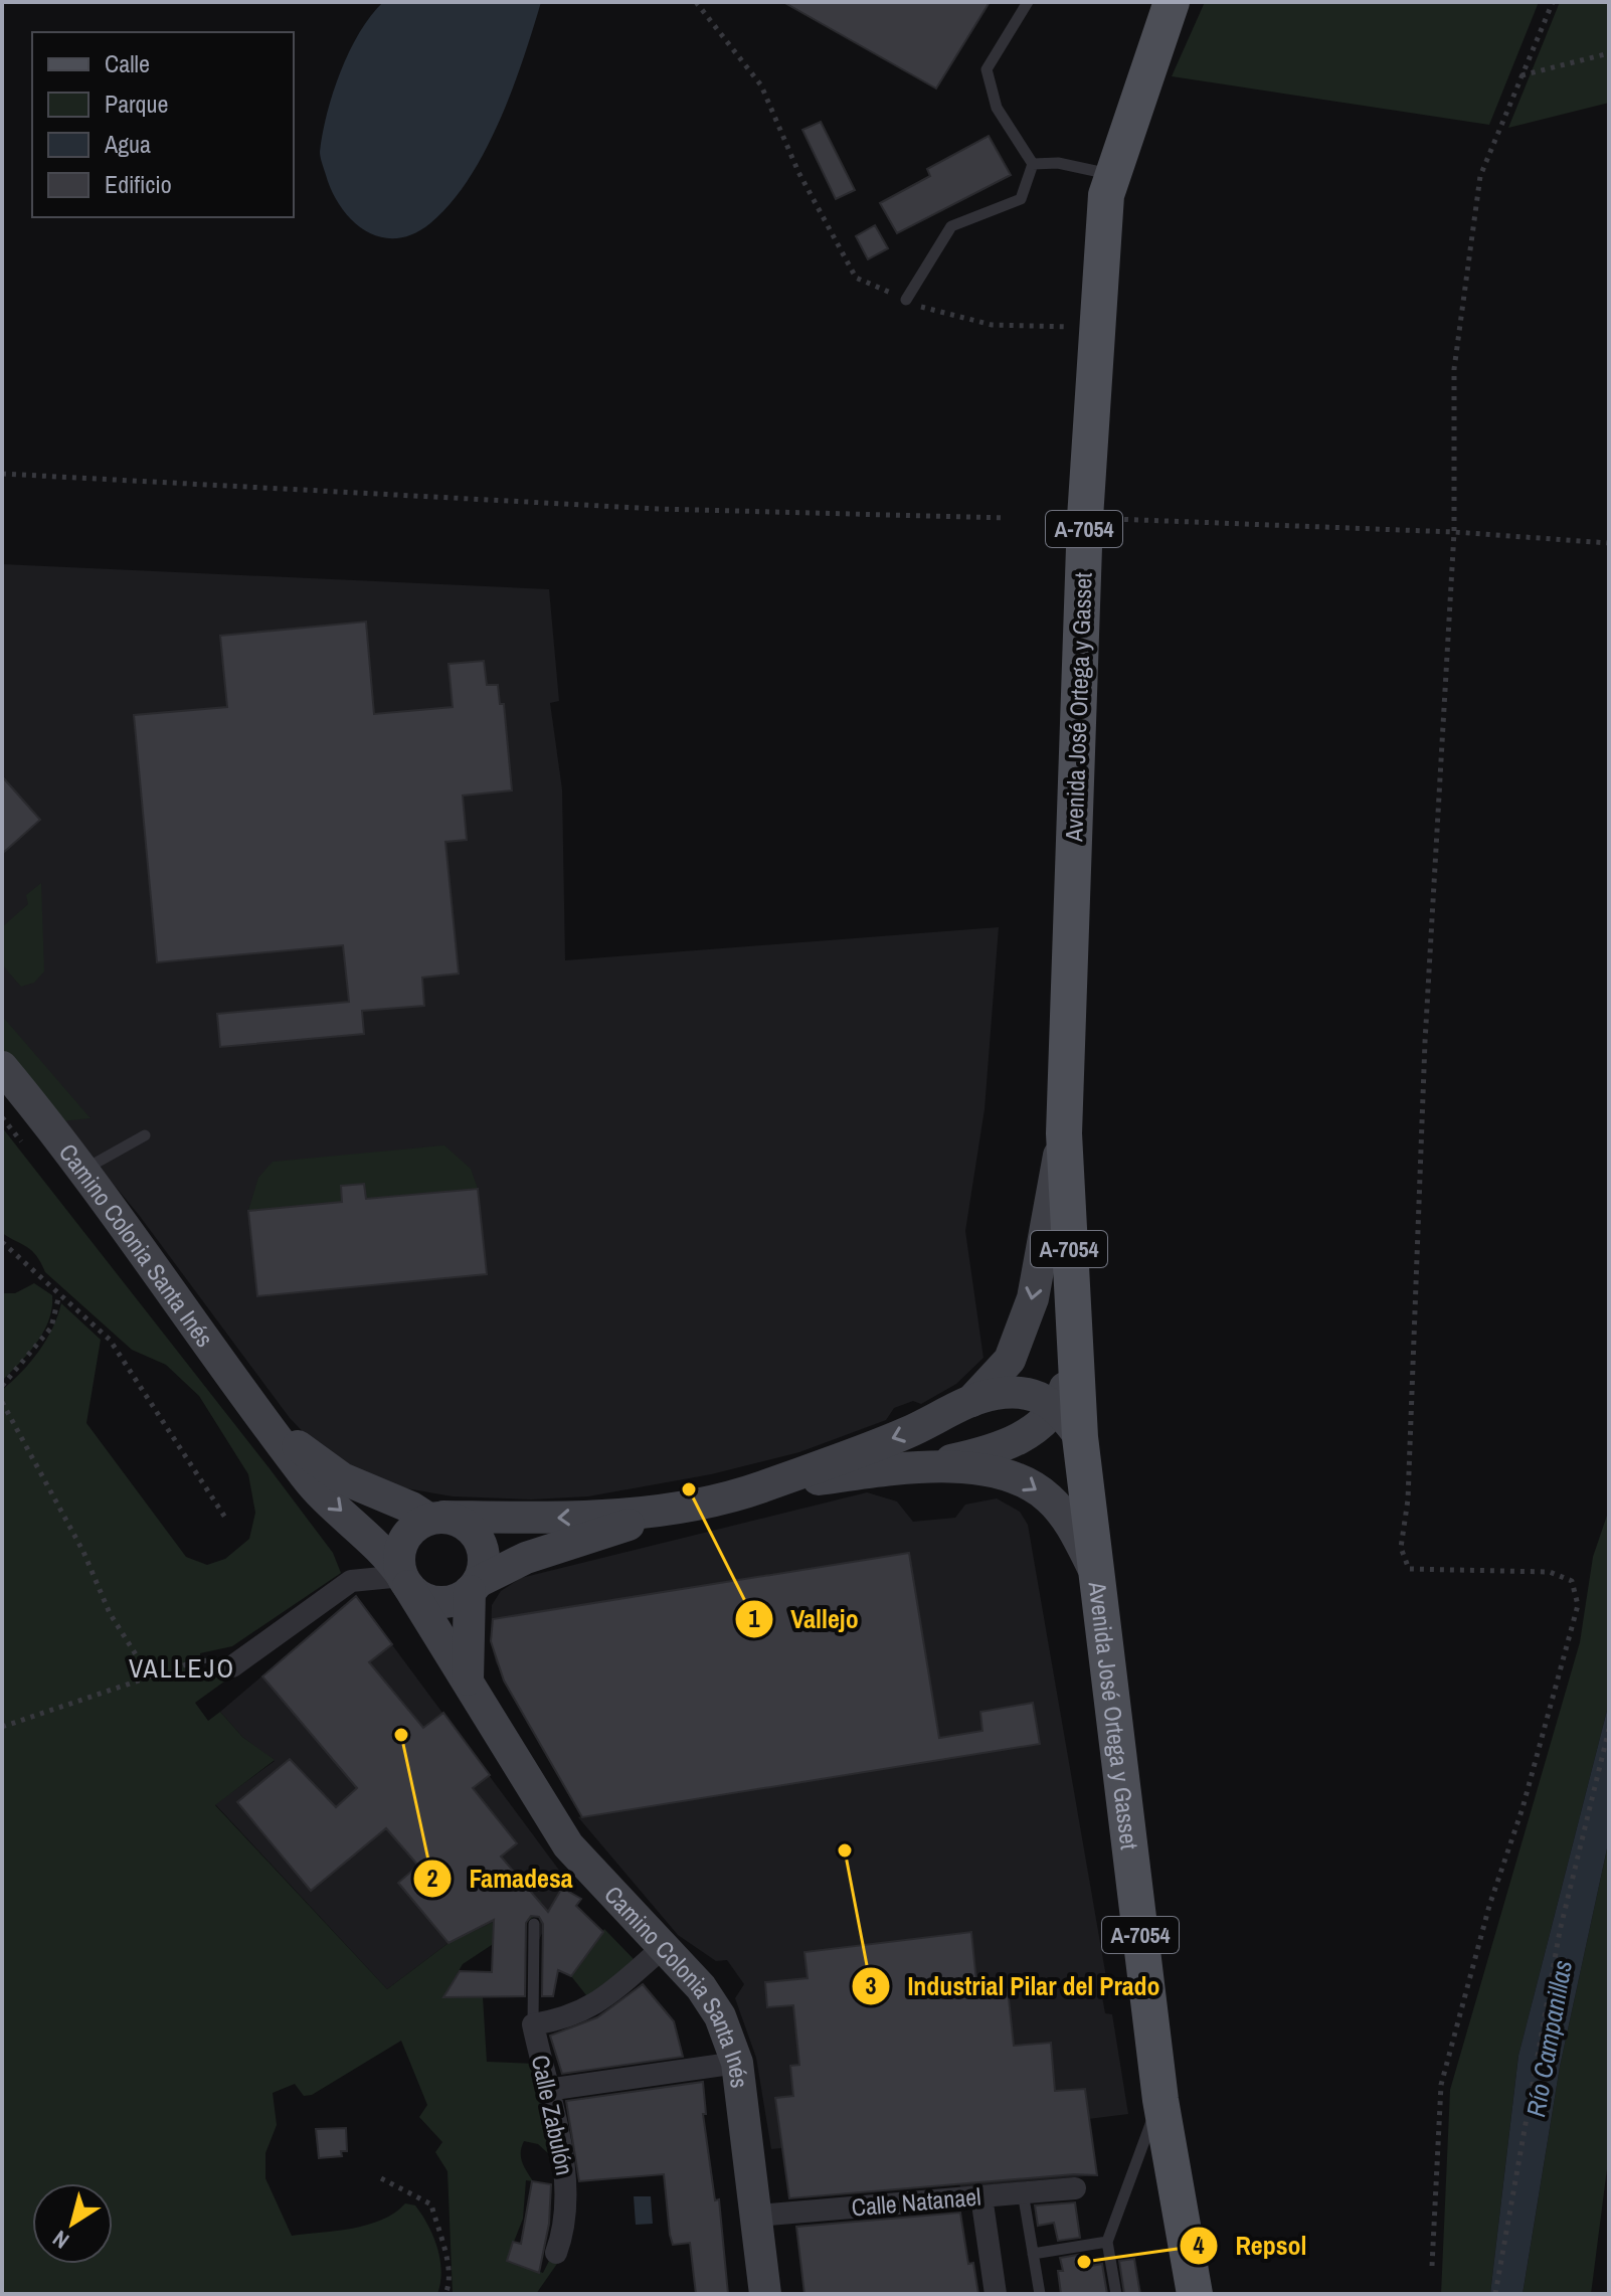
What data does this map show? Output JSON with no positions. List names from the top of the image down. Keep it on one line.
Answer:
{"streets":{"main road":["A-7054","Avenida José Ortega y Gasset","Camino Colonia Santa Inés"],"street":["Calle Zabulón","Calle Natanael"]},"crossings":[["Avenida José Ortega y Gasset","Camino Colonia Santa Inés"],["Camino Colonia Santa Inés","Calle Natanael"]],"districts":["VALLEJO"],"water":["Río Campanillas"],"places":["Vallejo","Famadesa","Industrial Pilar del Prado","Repsol"],"legend":["Calle","Parque","Agua","Edificio"],"north":"bottom left"}
